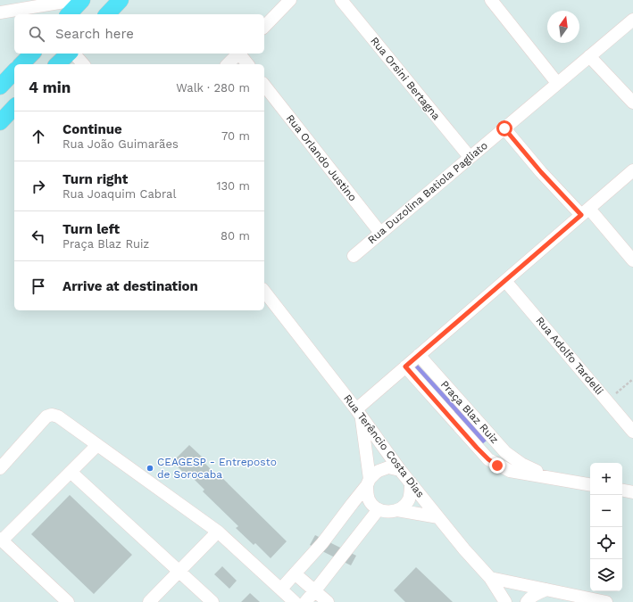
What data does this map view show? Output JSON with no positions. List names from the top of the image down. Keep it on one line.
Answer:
{"streets":{"street":["Rua Orsini Bertagna","Rua Orlando Justino","Rua Duzolina Batiola Pagliato","Rua Adolfo Tardelli","Praça Blaz Ruiz","Rua Terêncio Costa Dias"]},"crossings":[["Rua Orsini Bertagna","Rua Duzolina Batiola Pagliato"],["Rua Orlando Justino","Rua Duzolina Batiola Pagliato"]],"places":["CEAGESP - Entreposto de Sorocaba"],"north":"top","page":{"search":"Search here","heading":["4 min","Walk · 280 m"],"list":[["Continue","Rua João Guimarães","70 m"],["Turn right","Rua Joaquim Cabral","130 m"],["Turn left","Praça Blaz Ruiz","80 m"],"Arrive at destination"],"map_buttons":["+","−"]}}
